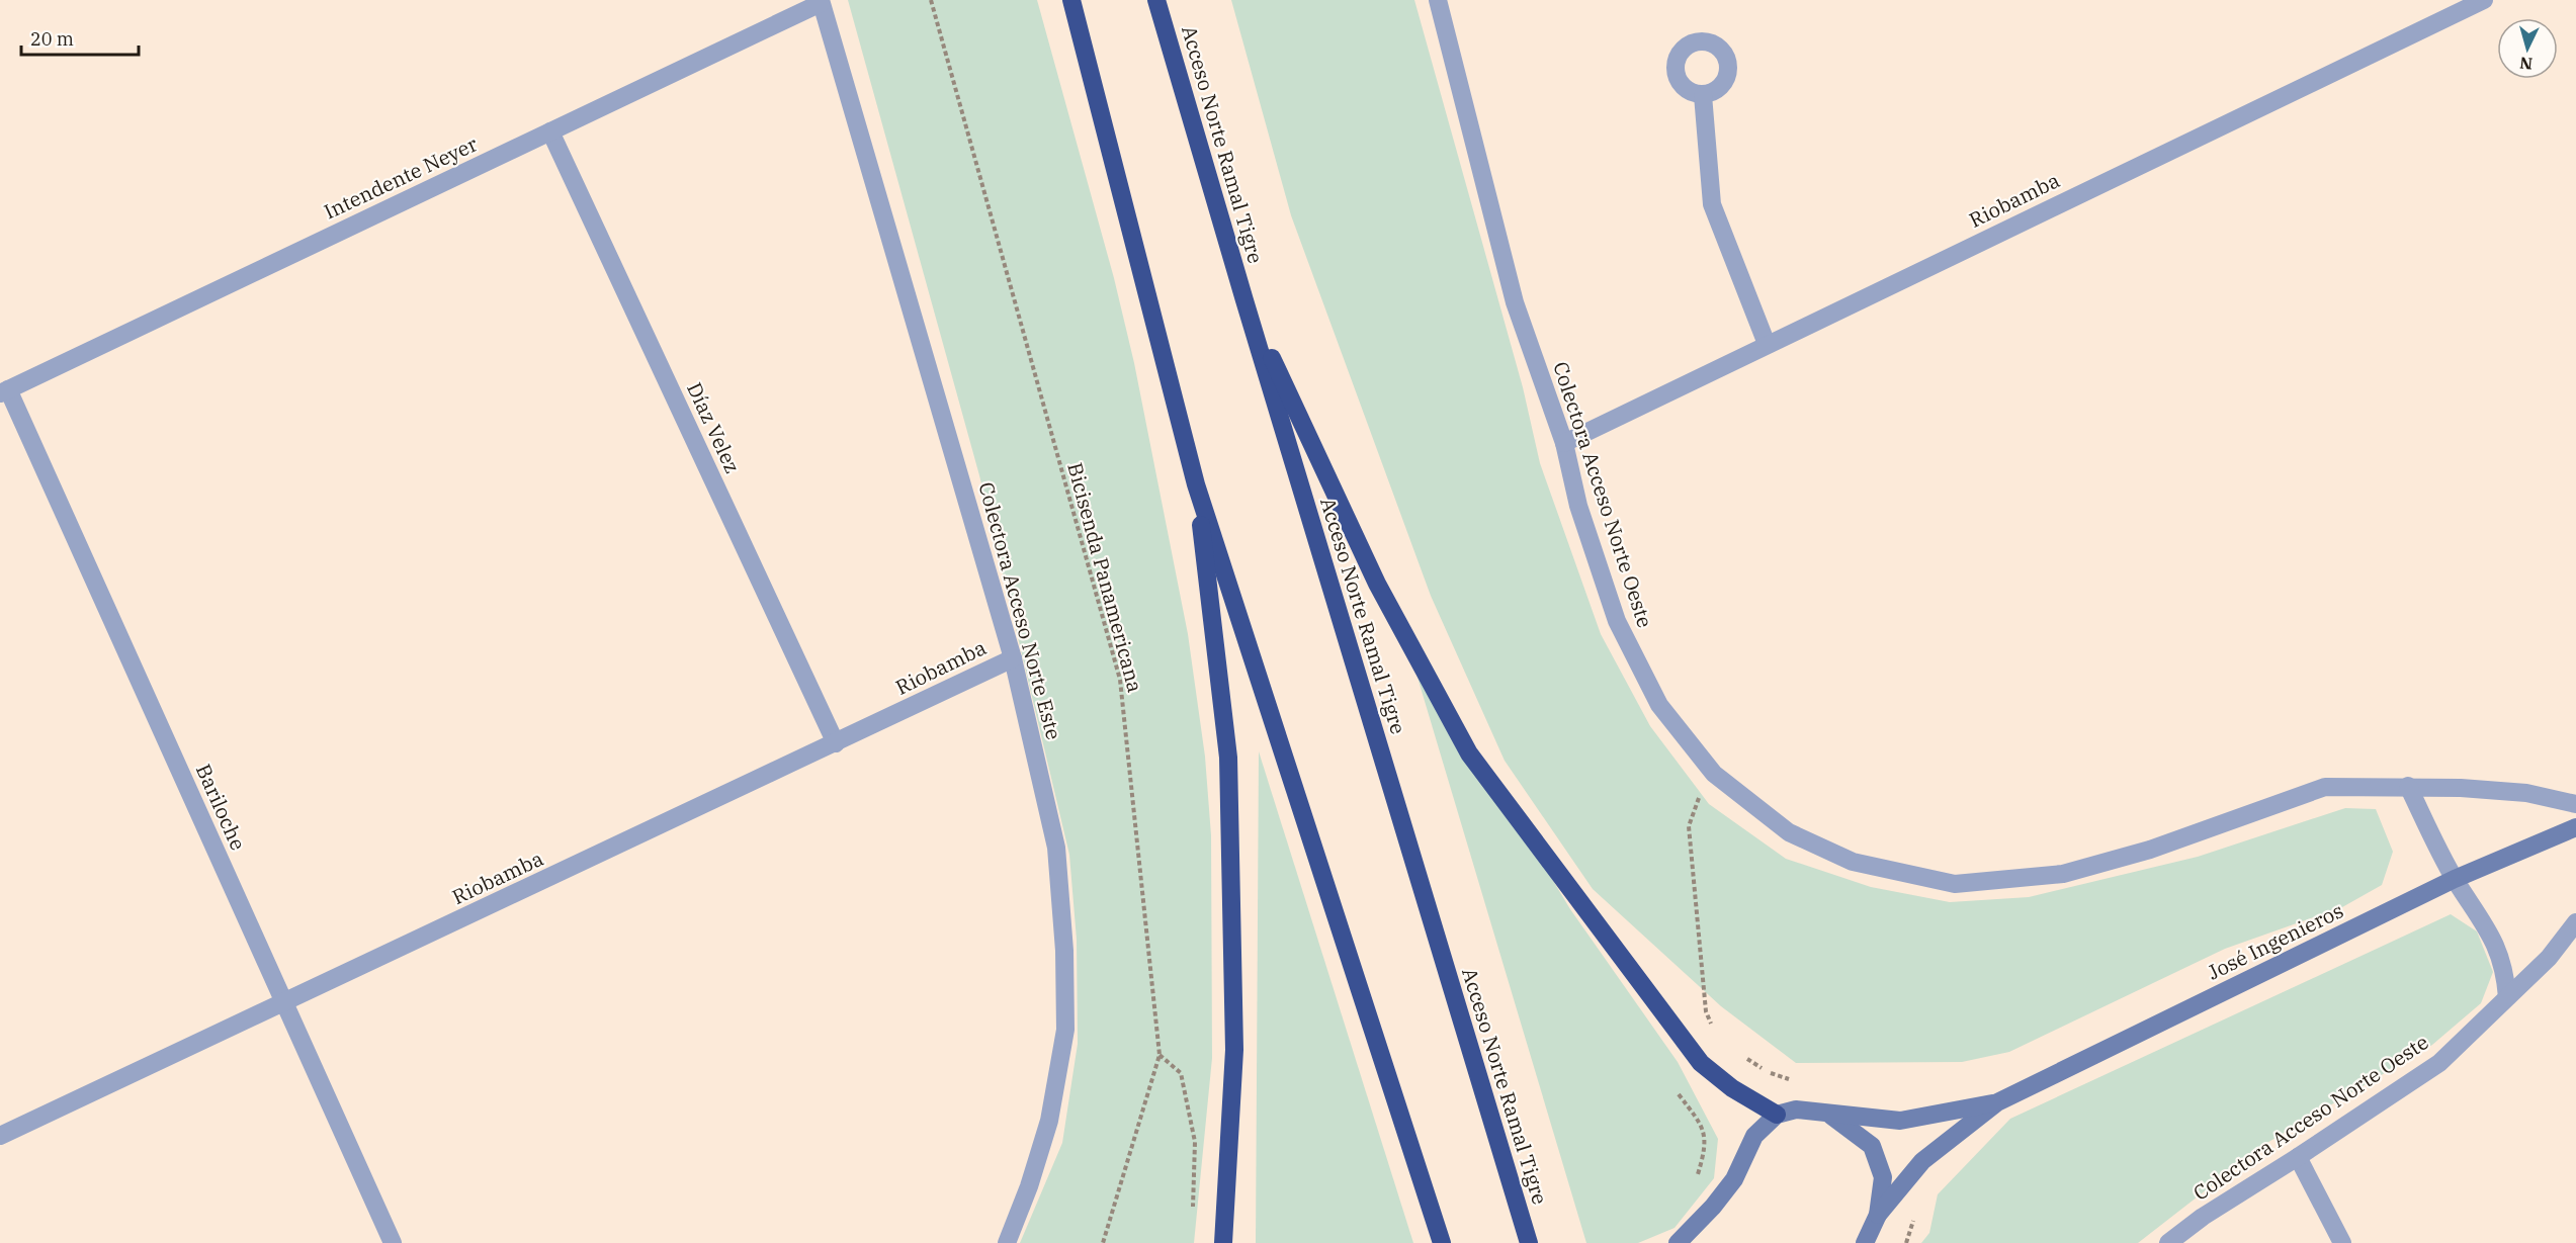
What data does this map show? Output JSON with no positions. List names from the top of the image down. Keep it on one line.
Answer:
{"streets":{"highway":["Acceso Norte Ramal Tigre"],"street":["Intendente Neyer","Riobamba","Díaz Velez","Colectora Acceso Norte Oeste","Colectora Acceso Norte Este","Bariloche","José Ingenieros"],"path":["Bicisenda Panamericana"]},"crossings":[["Intendente Neyer","Díaz Velez"],["Intendente Neyer","Colectora Acceso Norte Este"],["Intendente Neyer","Bariloche"],["Riobamba","Díaz Velez"],["Riobamba","Colectora Acceso Norte Oeste"],["Riobamba","Colectora Acceso Norte Este"],["Riobamba","Bariloche"]],"scale_bar":"20 m","north":"bottom"}
